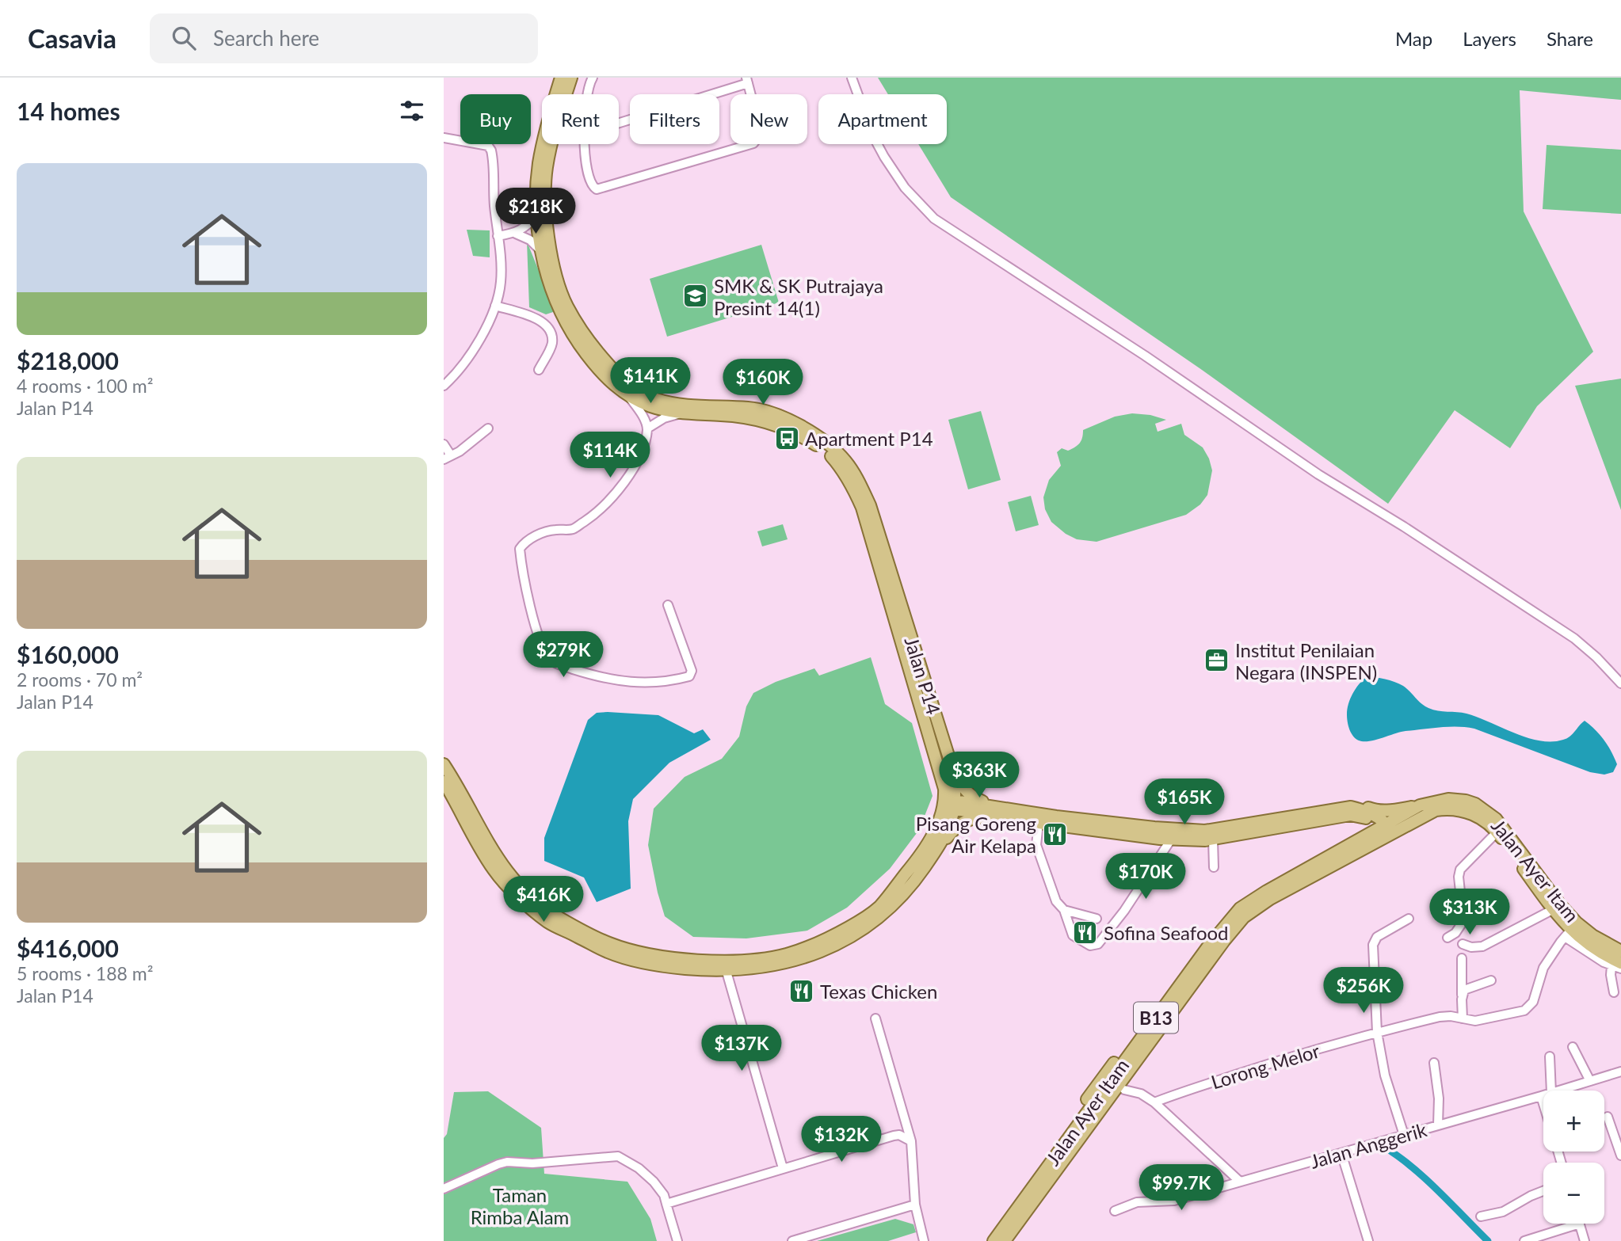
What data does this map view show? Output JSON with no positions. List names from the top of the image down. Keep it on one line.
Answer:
{"streets":{"main road":["Jalan P14","Jalan Ayer Itam","B13"],"street":["Lorong Melor","Jalan Anggerik"]},"crossings":[["Jalan Ayer Itam","B13"],["Jalan Ayer Itam","Lorong Melor"]],"parks":["Taman Rimba Alam"],"places":{"school or university":["SMK & SK Putrajaya Presint 14(1)"],"bus stop":["Apartment P14"],"office":["Institut Penilaian Negara (INSPEN)"],"restaurant":["Pisang Goreng Air Kelapa","Sofina Seafood","Texas Chicken"]},"page":{"header":"Casavia","search":"Search here","nav":["Map","Layers","Share"],"heading":"14 homes","chip":["Buy","Rent","Filters","New","Apartment"],"list":[{"name":"$218,000","note":"4 rooms · 100 m² · Jalan P14"},{"name":"$160,000","note":"2 rooms · 70 m² · Jalan P14"},{"name":"$416,000","note":"5 rooms · 188 m² · Jalan P14"}],"price":["$218K","$141K","$160K","$114K","$279K","$363K","$165K","$170K","$416K","$313K","$256K","$137K","$132K","$99.7K"],"map_buttons":["+","−"]}}
